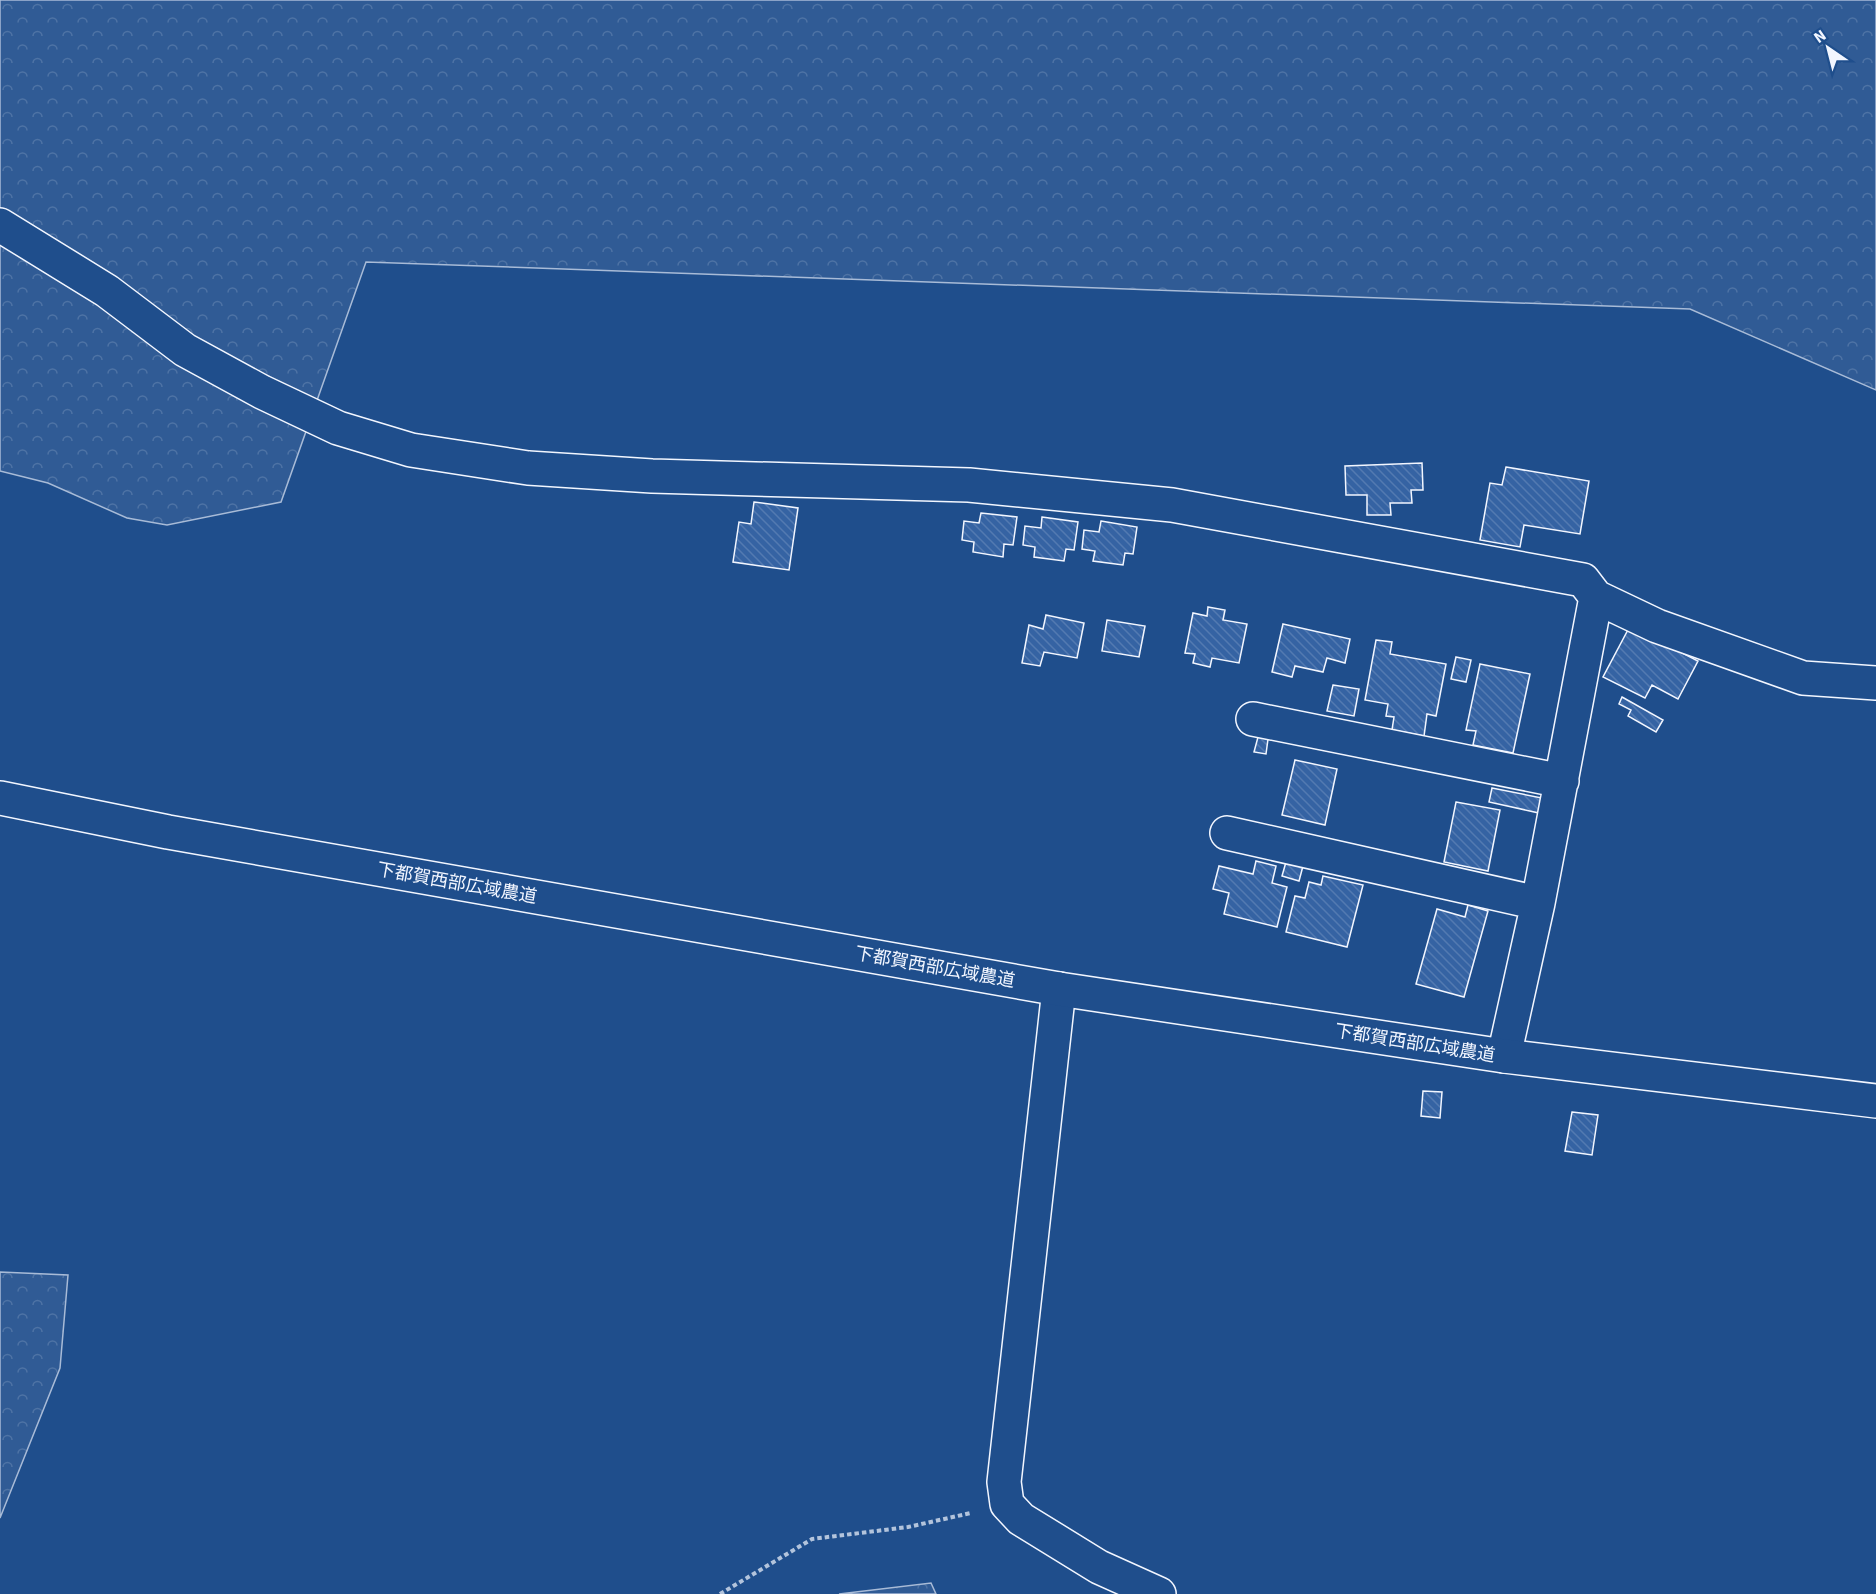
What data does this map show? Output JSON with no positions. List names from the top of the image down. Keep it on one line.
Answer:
{"streets":{"street":["下都賀西部広域農道"]},"north":"top left"}
